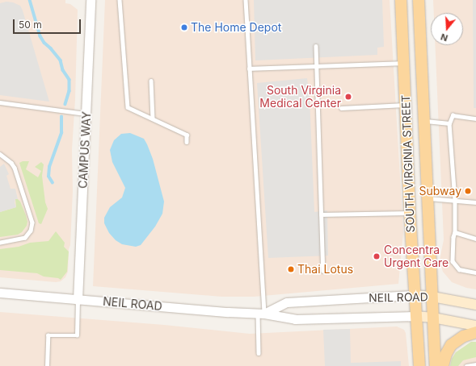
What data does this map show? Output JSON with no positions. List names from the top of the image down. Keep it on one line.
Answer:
{"streets":{"main road":["SOUTH VIRGINIA STREET","NEIL ROAD"],"street":["CAMPUS WAY"]},"crossings":[["CAMPUS WAY","NEIL ROAD"],["SOUTH VIRGINIA STREET","NEIL ROAD"]],"places":["The Home Depot","South Virginia Medical Center","Subway","Concentra Urgent Care","Thai Lotus"],"scale_bar":"50 m","north":"bottom"}
